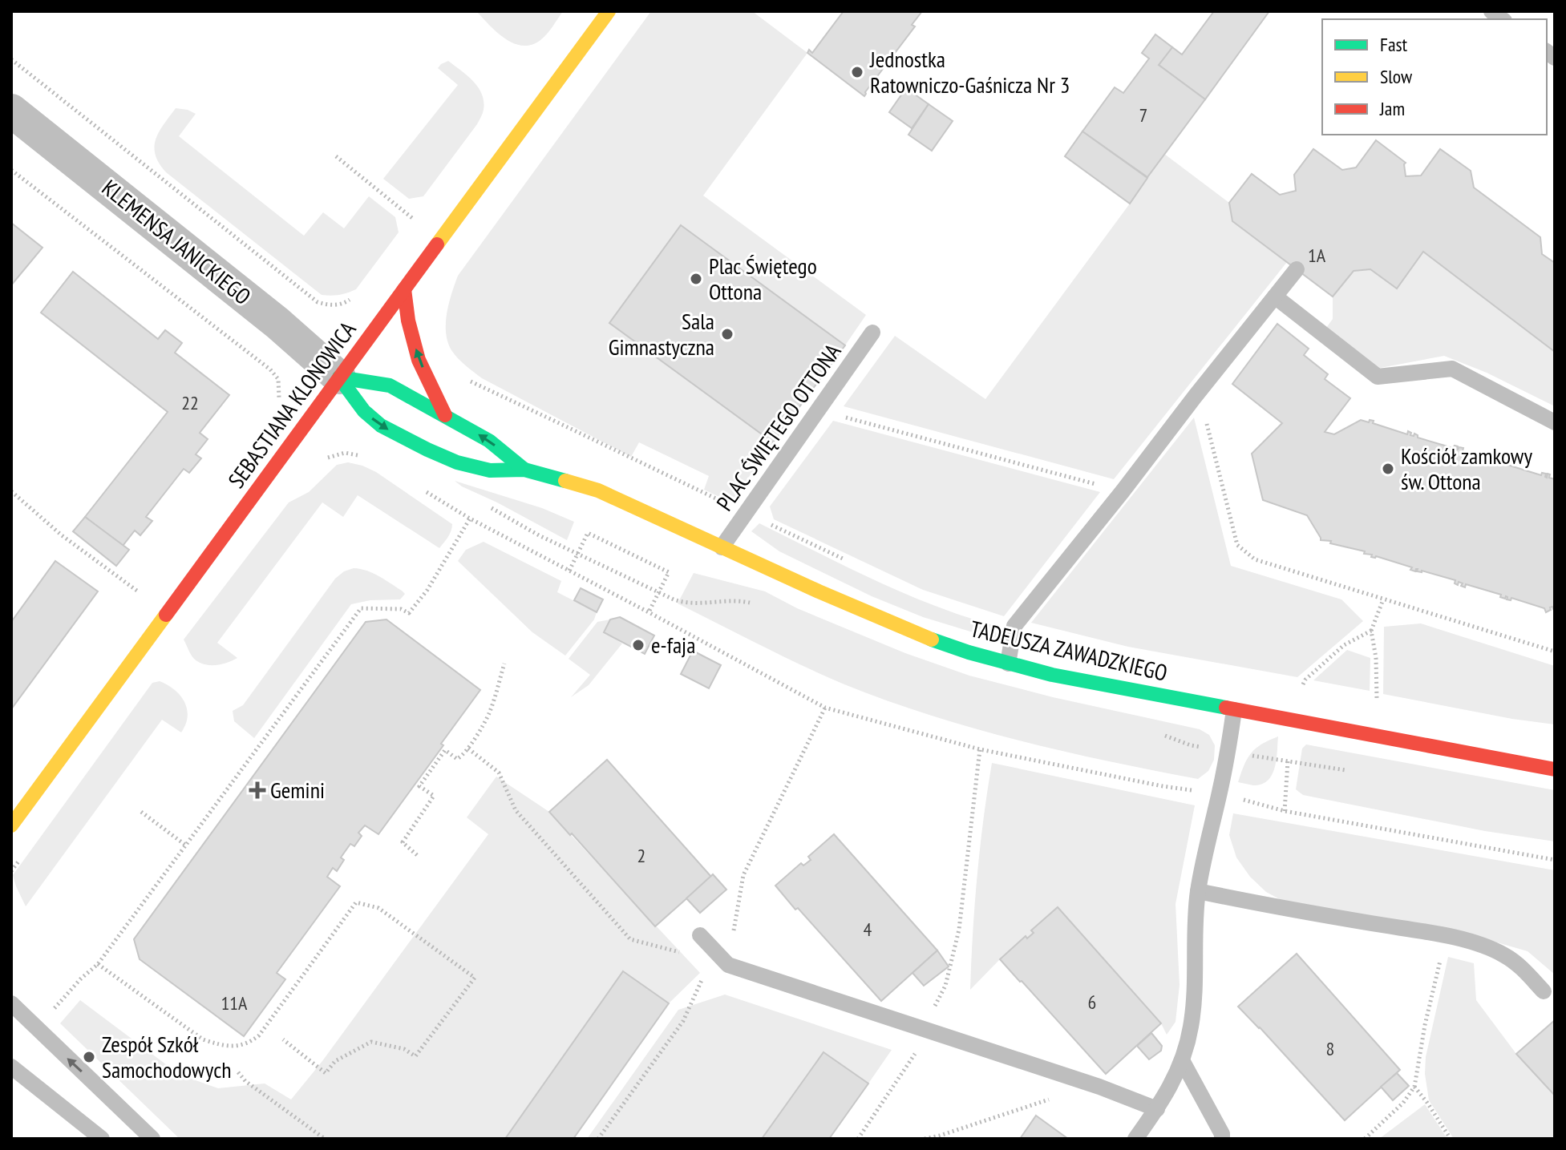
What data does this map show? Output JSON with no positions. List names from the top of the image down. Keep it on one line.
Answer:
{"streets":{"street":["KLEMENSA JANICKIEGO","SEBASTIANA KLONOWICA","TADEUSZA ZAWADZKIEGO"],"lane":["PLAC ŚWIĘTEGO OTTONA"]},"crossings":[["KLEMENSA JANICKIEGO","SEBASTIANA KLONOWICA"],["KLEMENSA JANICKIEGO","TADEUSZA ZAWADZKIEGO"],["SEBASTIANA KLONOWICA","TADEUSZA ZAWADZKIEGO"],["PLAC ŚWIĘTEGO OTTONA","TADEUSZA ZAWADZKIEGO"]],"places":{"other":["Jednostka Ratowniczo-Gaśnicza Nr 3","Plac Świętego Ottona","Sala Gimnastyczna","Kościół zamkowy św. Ottona","e-faja","Zespół Szkół Samochodowych"],"health":["Gemini"]},"house_numbers":["7","1A","22","2","4","6","11A","8"],"legend":["Fast","Slow","Jam"]}
